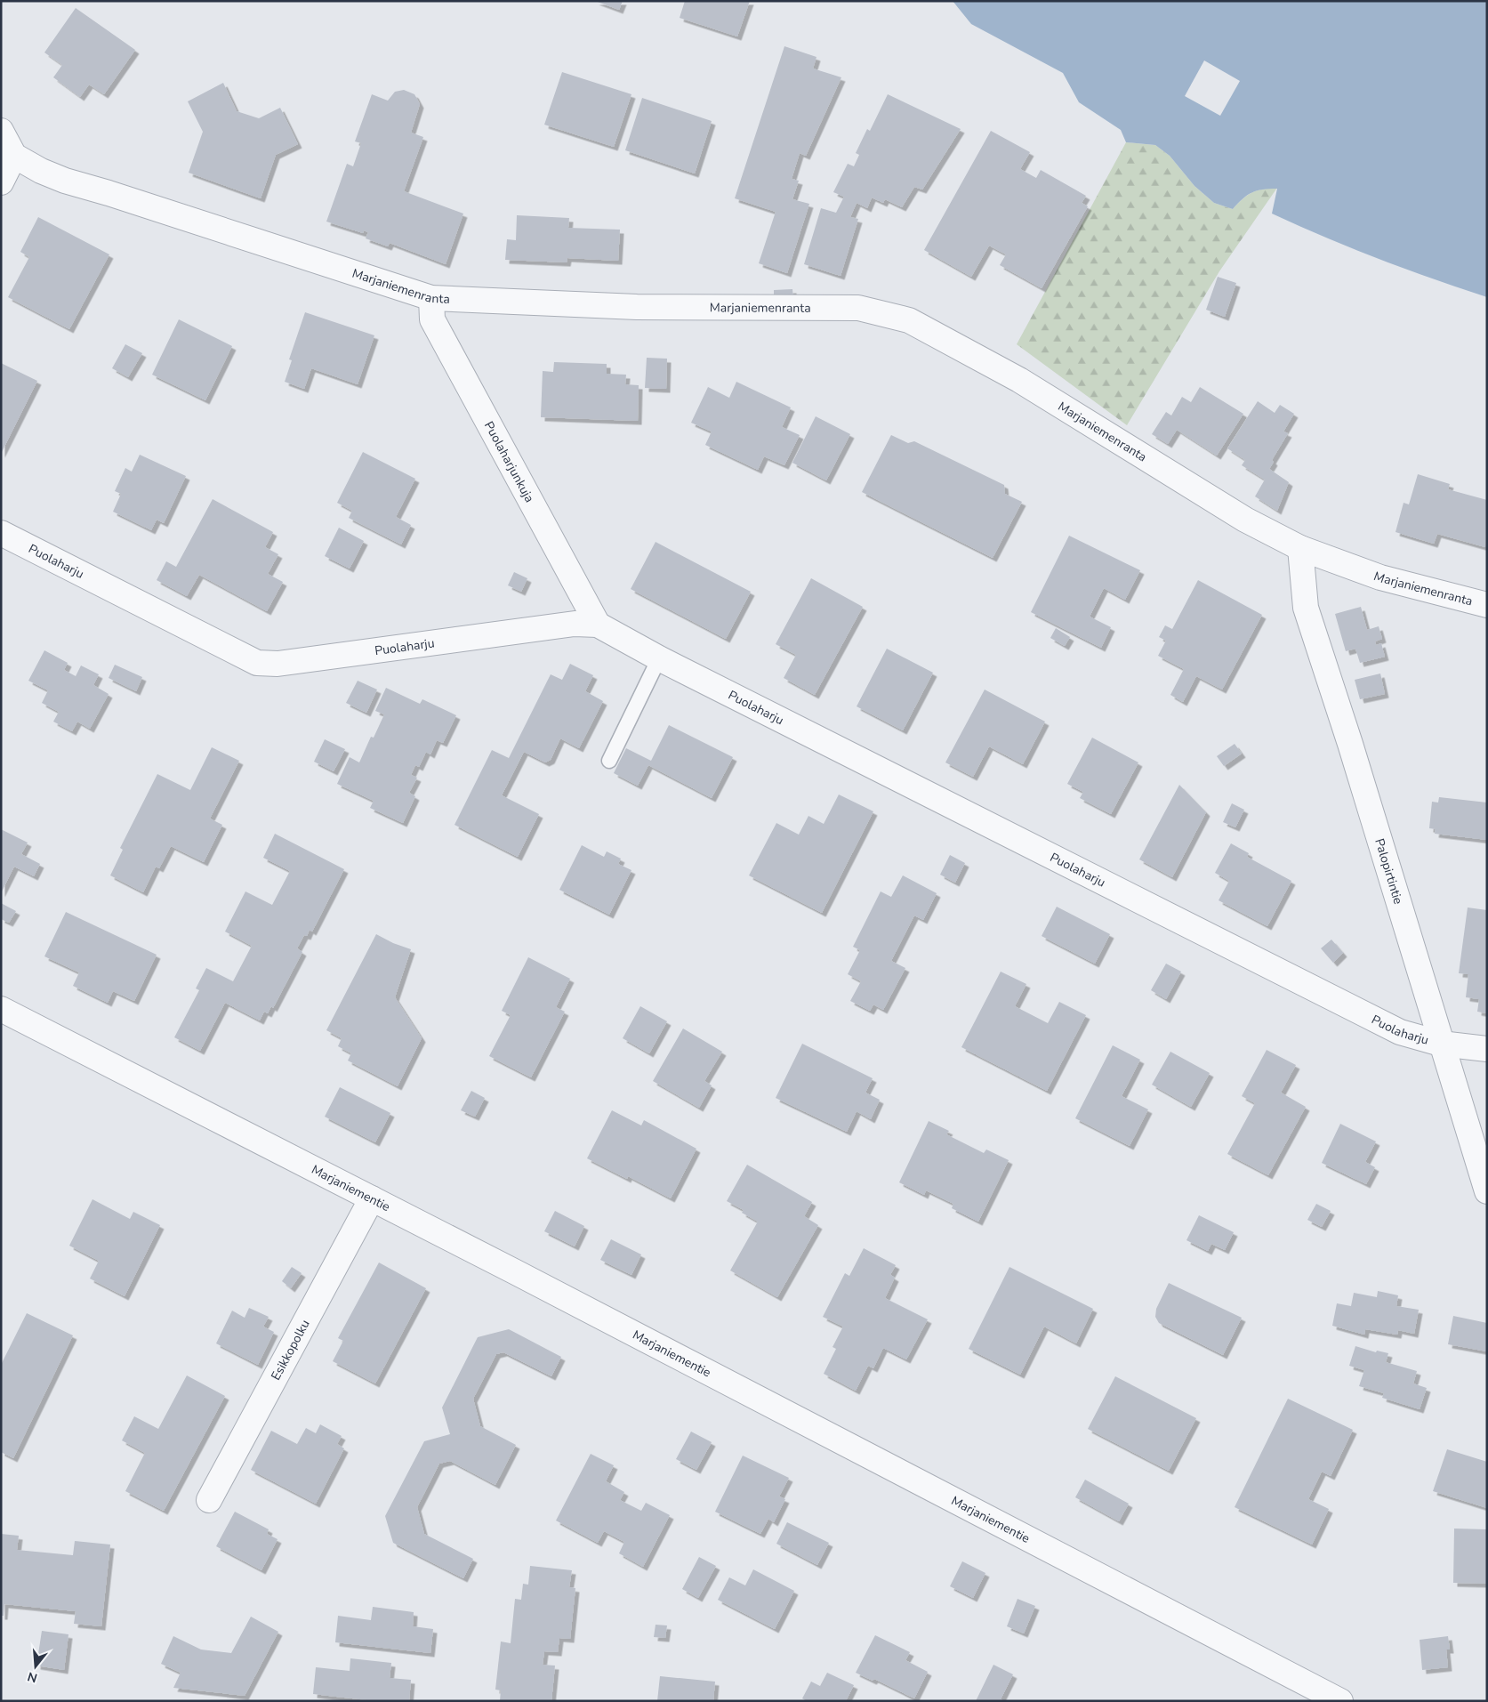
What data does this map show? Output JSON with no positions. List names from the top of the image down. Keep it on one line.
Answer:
{"streets":{"street":["Marjaniemenranta","Puolaharjunkuja","Puolaharju","Palopirtintie","Marjaniementie","Esikkopolku"]},"crossings":[["Marjaniemenranta","Puolaharjunkuja"],["Marjaniemenranta","Palopirtintie"],["Puolaharjunkuja","Puolaharju"],["Puolaharju","Palopirtintie"],["Marjaniementie","Esikkopolku"]],"north":"bottom"}
